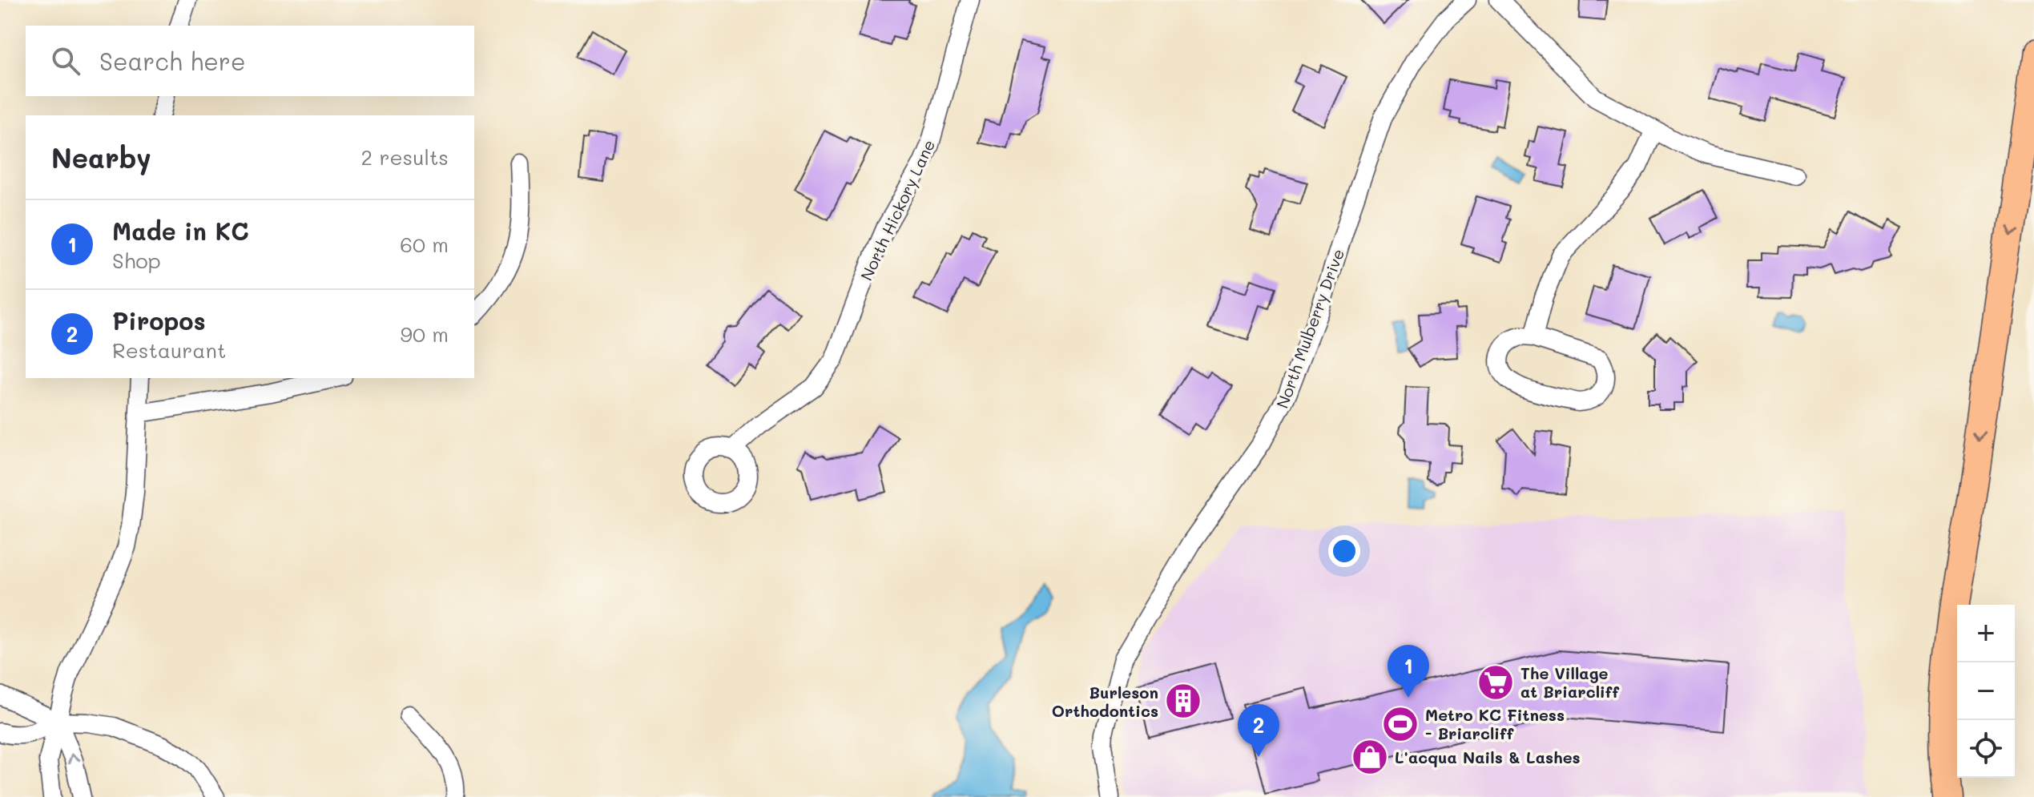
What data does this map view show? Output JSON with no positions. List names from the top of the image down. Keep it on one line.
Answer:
{"streets":{"street":["North Hickory Lane","North Mulberry Drive"]},"places":{"supermarket":["The Village at Briarcliff"],"building":["Burleson Orthodontics"],"sports":["Metro KC Fitness - Briarcliff"],"shop":["L'acqua Nails & Lashes"]},"page":{"search":"Search here","heading":["Nearby","2 results"],"list":[{"mark":"1","name":"Made in KC","note":"Shop","value":"60 m"},{"mark":"2","name":"Piropos","note":"Restaurant","value":"90 m"}],"map_buttons":["+","−"],"pins":["1","2"]}}
